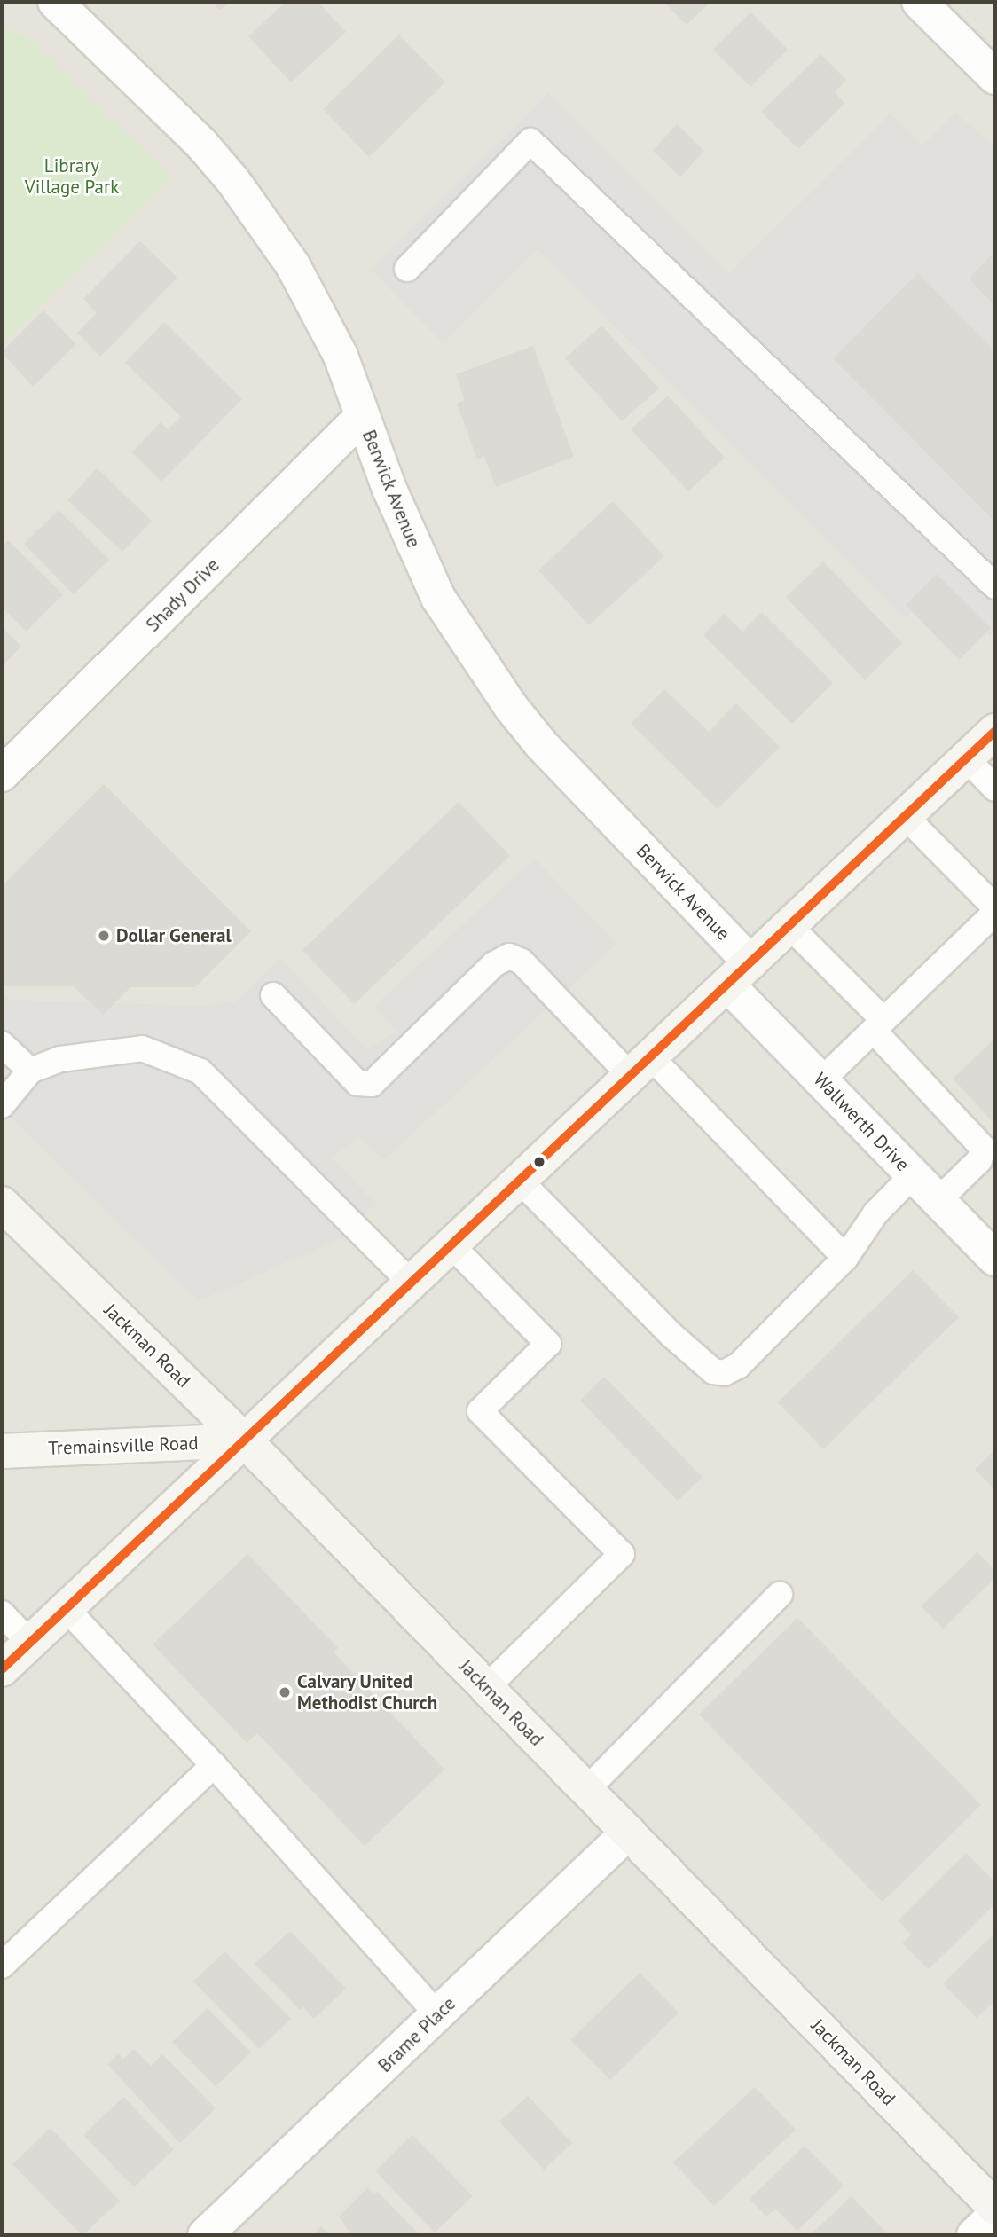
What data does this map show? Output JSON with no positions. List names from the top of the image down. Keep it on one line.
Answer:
{"streets":{"street":["Berwick Avenue","Shady Drive","Wallwerth Drive","Jackman Road","Tremainsville Road","Brame Place"]},"crossings":[["Berwick Avenue","Shady Drive"],["Berwick Avenue","Wallwerth Drive"],["Jackman Road","Tremainsville Road"],["Jackman Road","Brame Place"]],"parks":["Library Village Park"],"places":["Dollar General","Calvary United Methodist Church"]}
